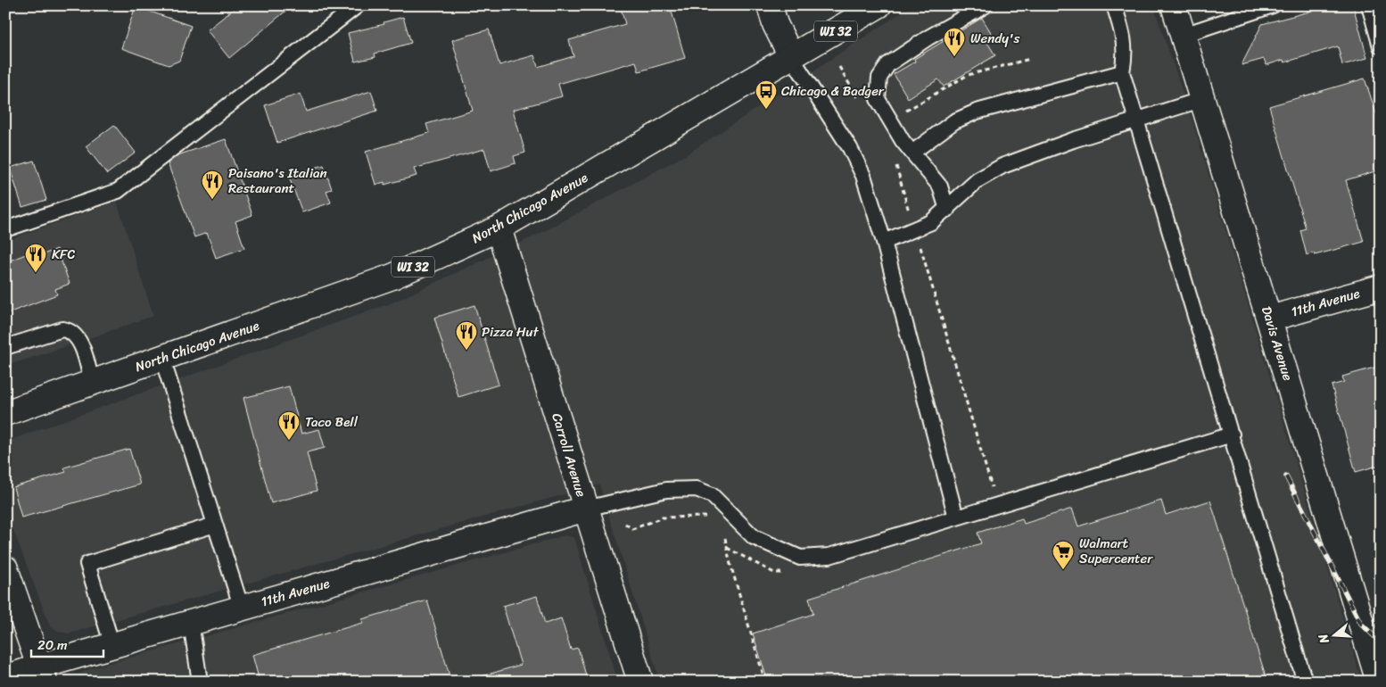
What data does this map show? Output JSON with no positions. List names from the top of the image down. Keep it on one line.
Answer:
{"streets":{"street":["WI 32","North Chicago Avenue","11th Avenue","Davis Avenue","Carroll Avenue"]},"crossings":[["North Chicago Avenue","Carroll Avenue"],["11th Avenue","Davis Avenue"],["11th Avenue","Carroll Avenue"]],"places":{"restaurant":["Wendy's","Paisano's Italian Restaurant","KFC","Pizza Hut","Taco Bell"],"bus stop":["Chicago & Badger"],"supermarket":["Walmart Supercenter"]},"scale_bar":"20 m","north":"left"}
